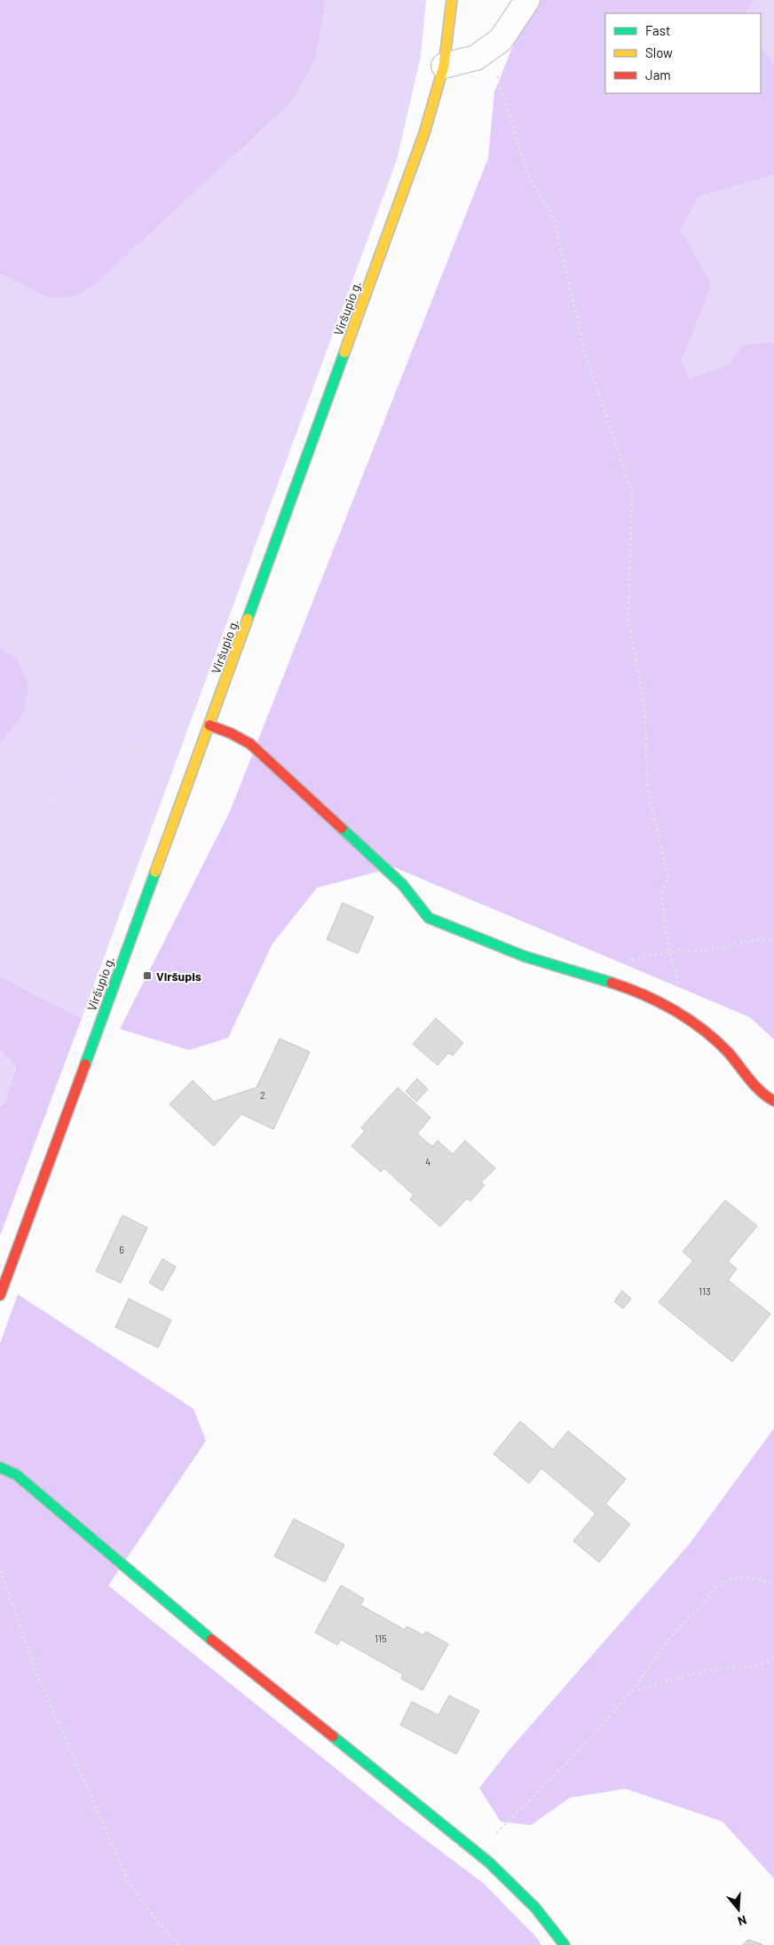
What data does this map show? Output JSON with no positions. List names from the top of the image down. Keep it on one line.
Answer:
{"streets":{"street":["Viršupio g."]},"places":{"transit":["Viršupis"]},"house_numbers":["2","4","6","113","115"],"legend":["Fast","Slow","Jam"],"north":"bottom"}
